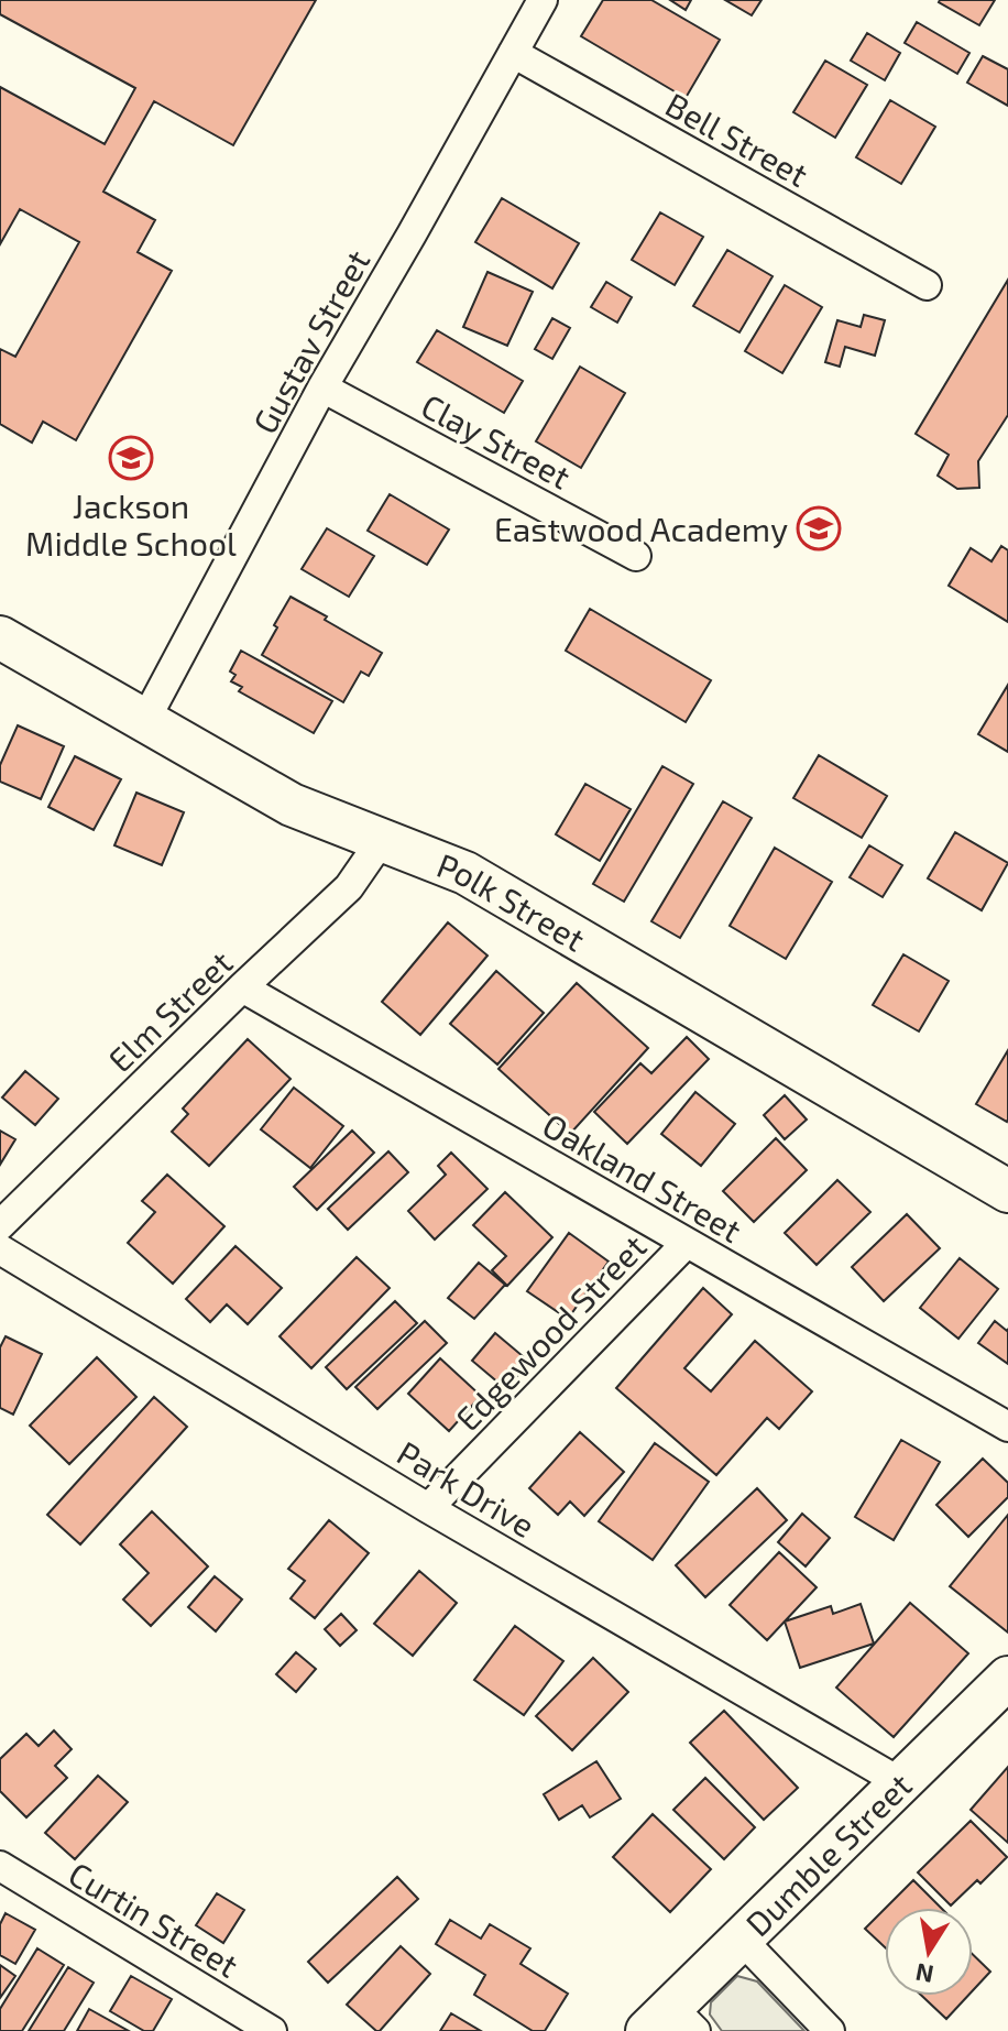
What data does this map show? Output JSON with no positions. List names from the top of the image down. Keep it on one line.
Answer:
{"streets":{"main road":["Polk Street","Dumble Street"],"street":["Bell Street","Gustav Street","Clay Street","Elm Street","Oakland Street","Edgewood Street","Park Drive","Curtin Street"]},"crossings":[["Bell Street","Gustav Street"],["Gustav Street","Clay Street"],["Gustav Street","Polk Street"],["Polk Street","Elm Street"],["Elm Street","Oakland Street"],["Oakland Street","Edgewood Street"],["Edgewood Street","Park Drive"],["Park Drive","Dumble Street"]],"places":{"school or university":["Jackson Middle School","Eastwood Academy"]},"north":"bottom"}
